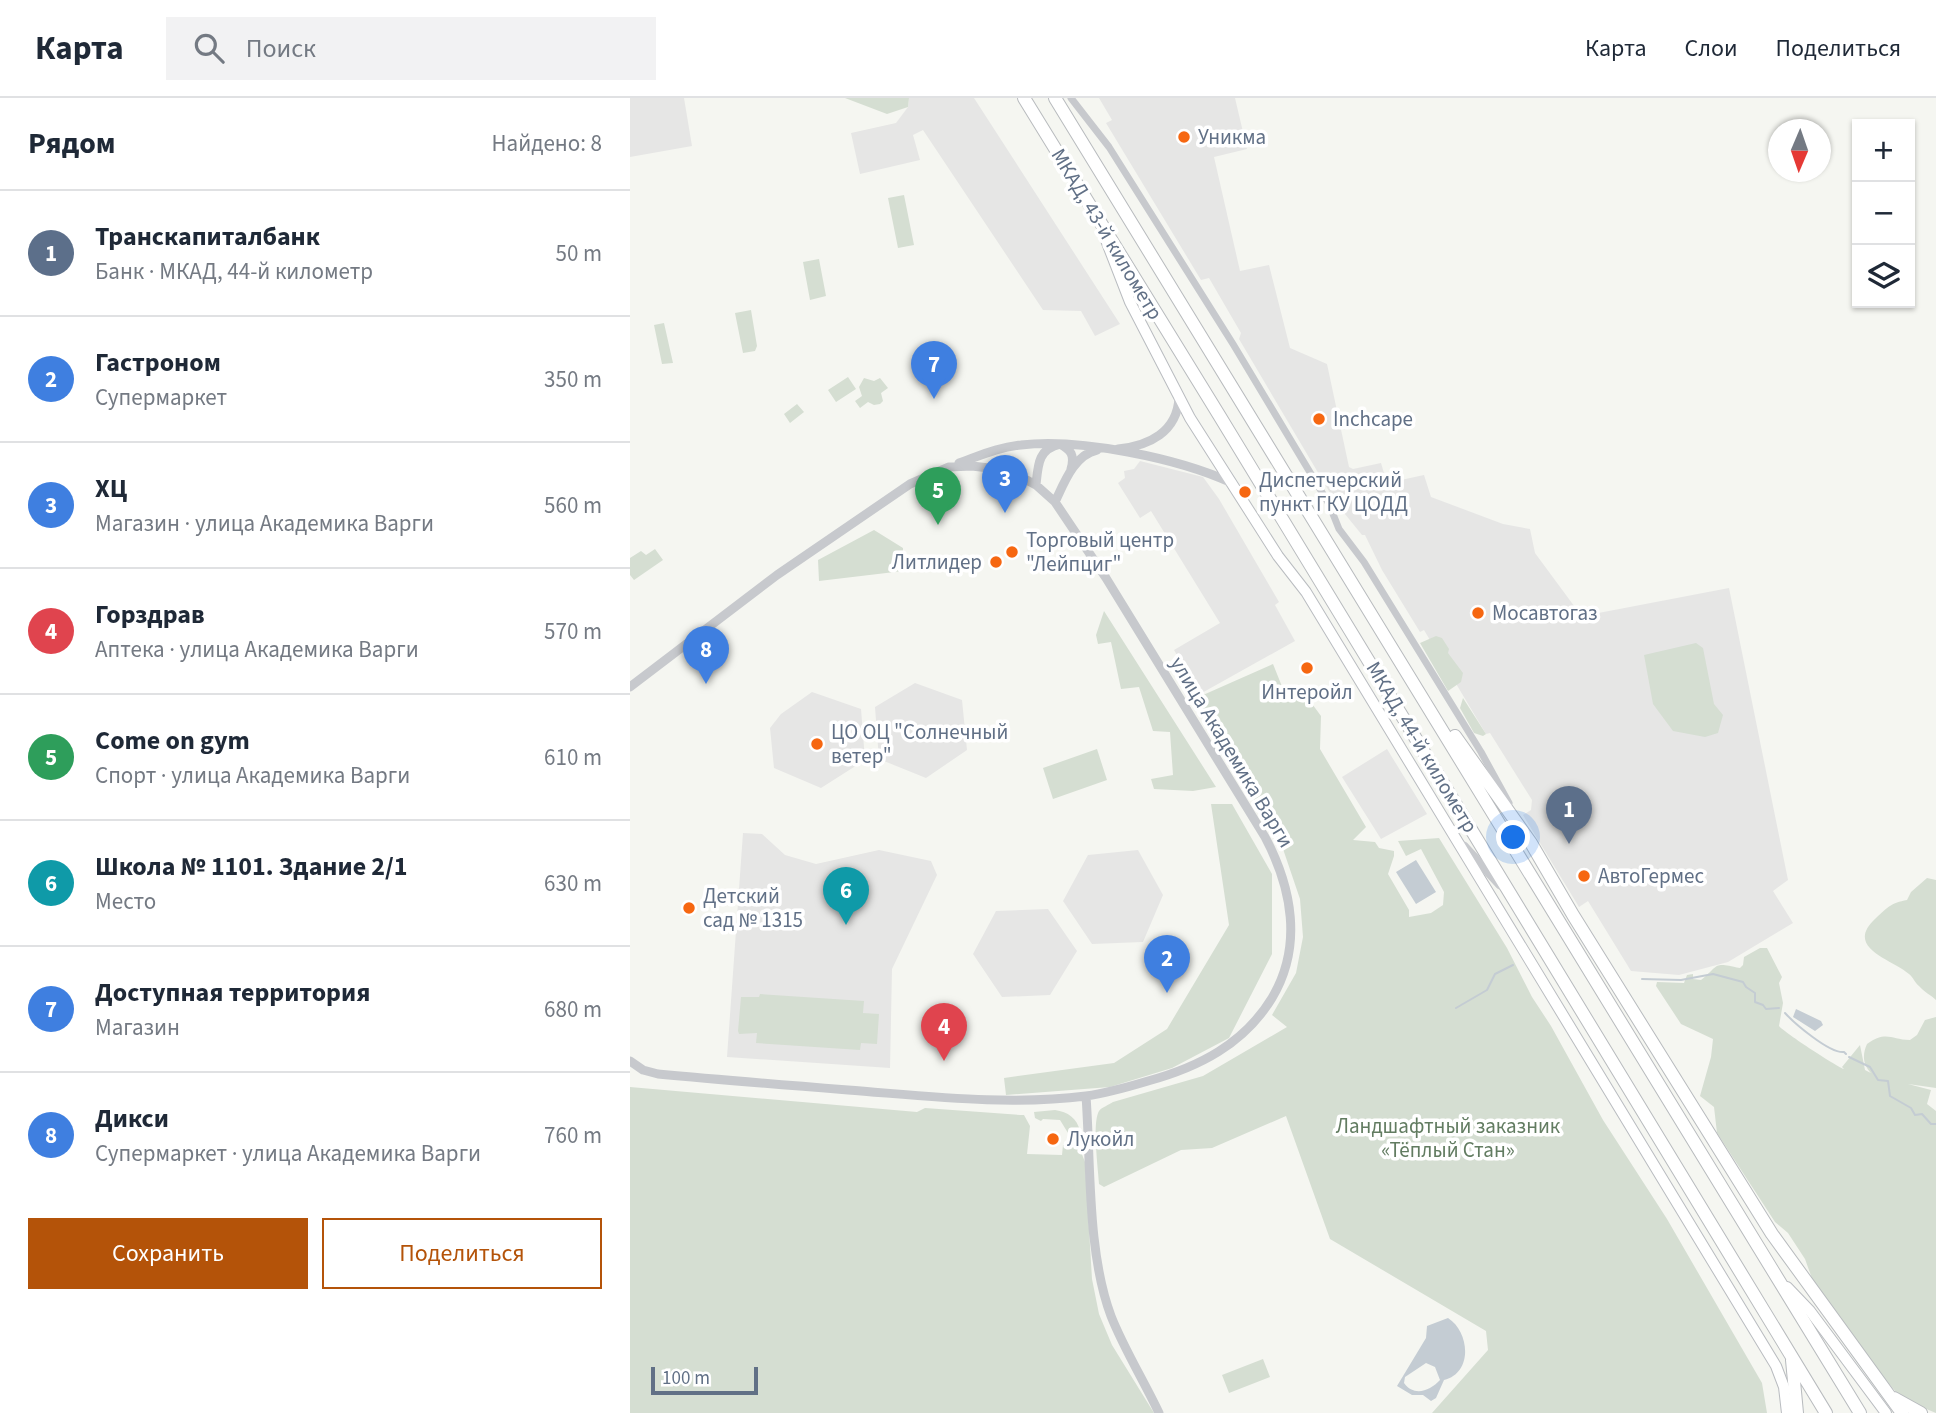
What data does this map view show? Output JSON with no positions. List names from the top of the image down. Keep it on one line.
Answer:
{"streets":{"highway":["МКАД, 43-й километр","МКАД, 44-й километр"],"street":["улица Академика Варги"]},"crossings":[["МКАД, 43-й километр","МКАД, 44-й километр"]],"parks":["Ландшафтный заказник «Тёплый Стан»"],"places":["Уникма","Inchcape","Диспетчерский пункт ГКУ ЦОДД","Торговый центр \"Лейпциг\"","Литлидер","Мосавтогаз","Интеройл","ЦО ОЦ \"Солнечный ветер\"","АвтоГермес","Детский сад № 1315","Лукойл"],"scale_bar":"100 m","north":"bottom","page":{"header":"Карта","search":"Поиск","nav":["Карта","Слои","Поделиться"],"heading":["Рядом","Найдено: 8"],"map_buttons":["+","−"],"list":[{"mark":"1","name":"Транскапиталбанк","note":"Банк · МКАД, 44-й километр","value":"50 m"},{"mark":"2","name":"Гастроном","note":"Супермаркет","value":"350 m"},{"mark":"3","name":"ХЦ","note":"Магазин · улица Академика Варги","value":"560 m"},{"mark":"4","name":"Горздрав","note":"Аптека · улица Академика Варги","value":"570 m"},{"mark":"5","name":"Come on gym","note":"Спорт · улица Академика Варги","value":"610 m"},{"mark":"6","name":"Школа № 1101. Здание 2/1","note":"Место","value":"630 m"},{"mark":"7","name":"Доступная территория","note":"Магазин","value":"680 m"},{"mark":"8","name":"Дикси","note":"Супермаркет · улица Академика Варги","value":"760 m"}],"pins":["7","3","5","8","1","6","2","4"],"buttons":["Сохранить","Поделиться"],"scale":"100 m"}}
